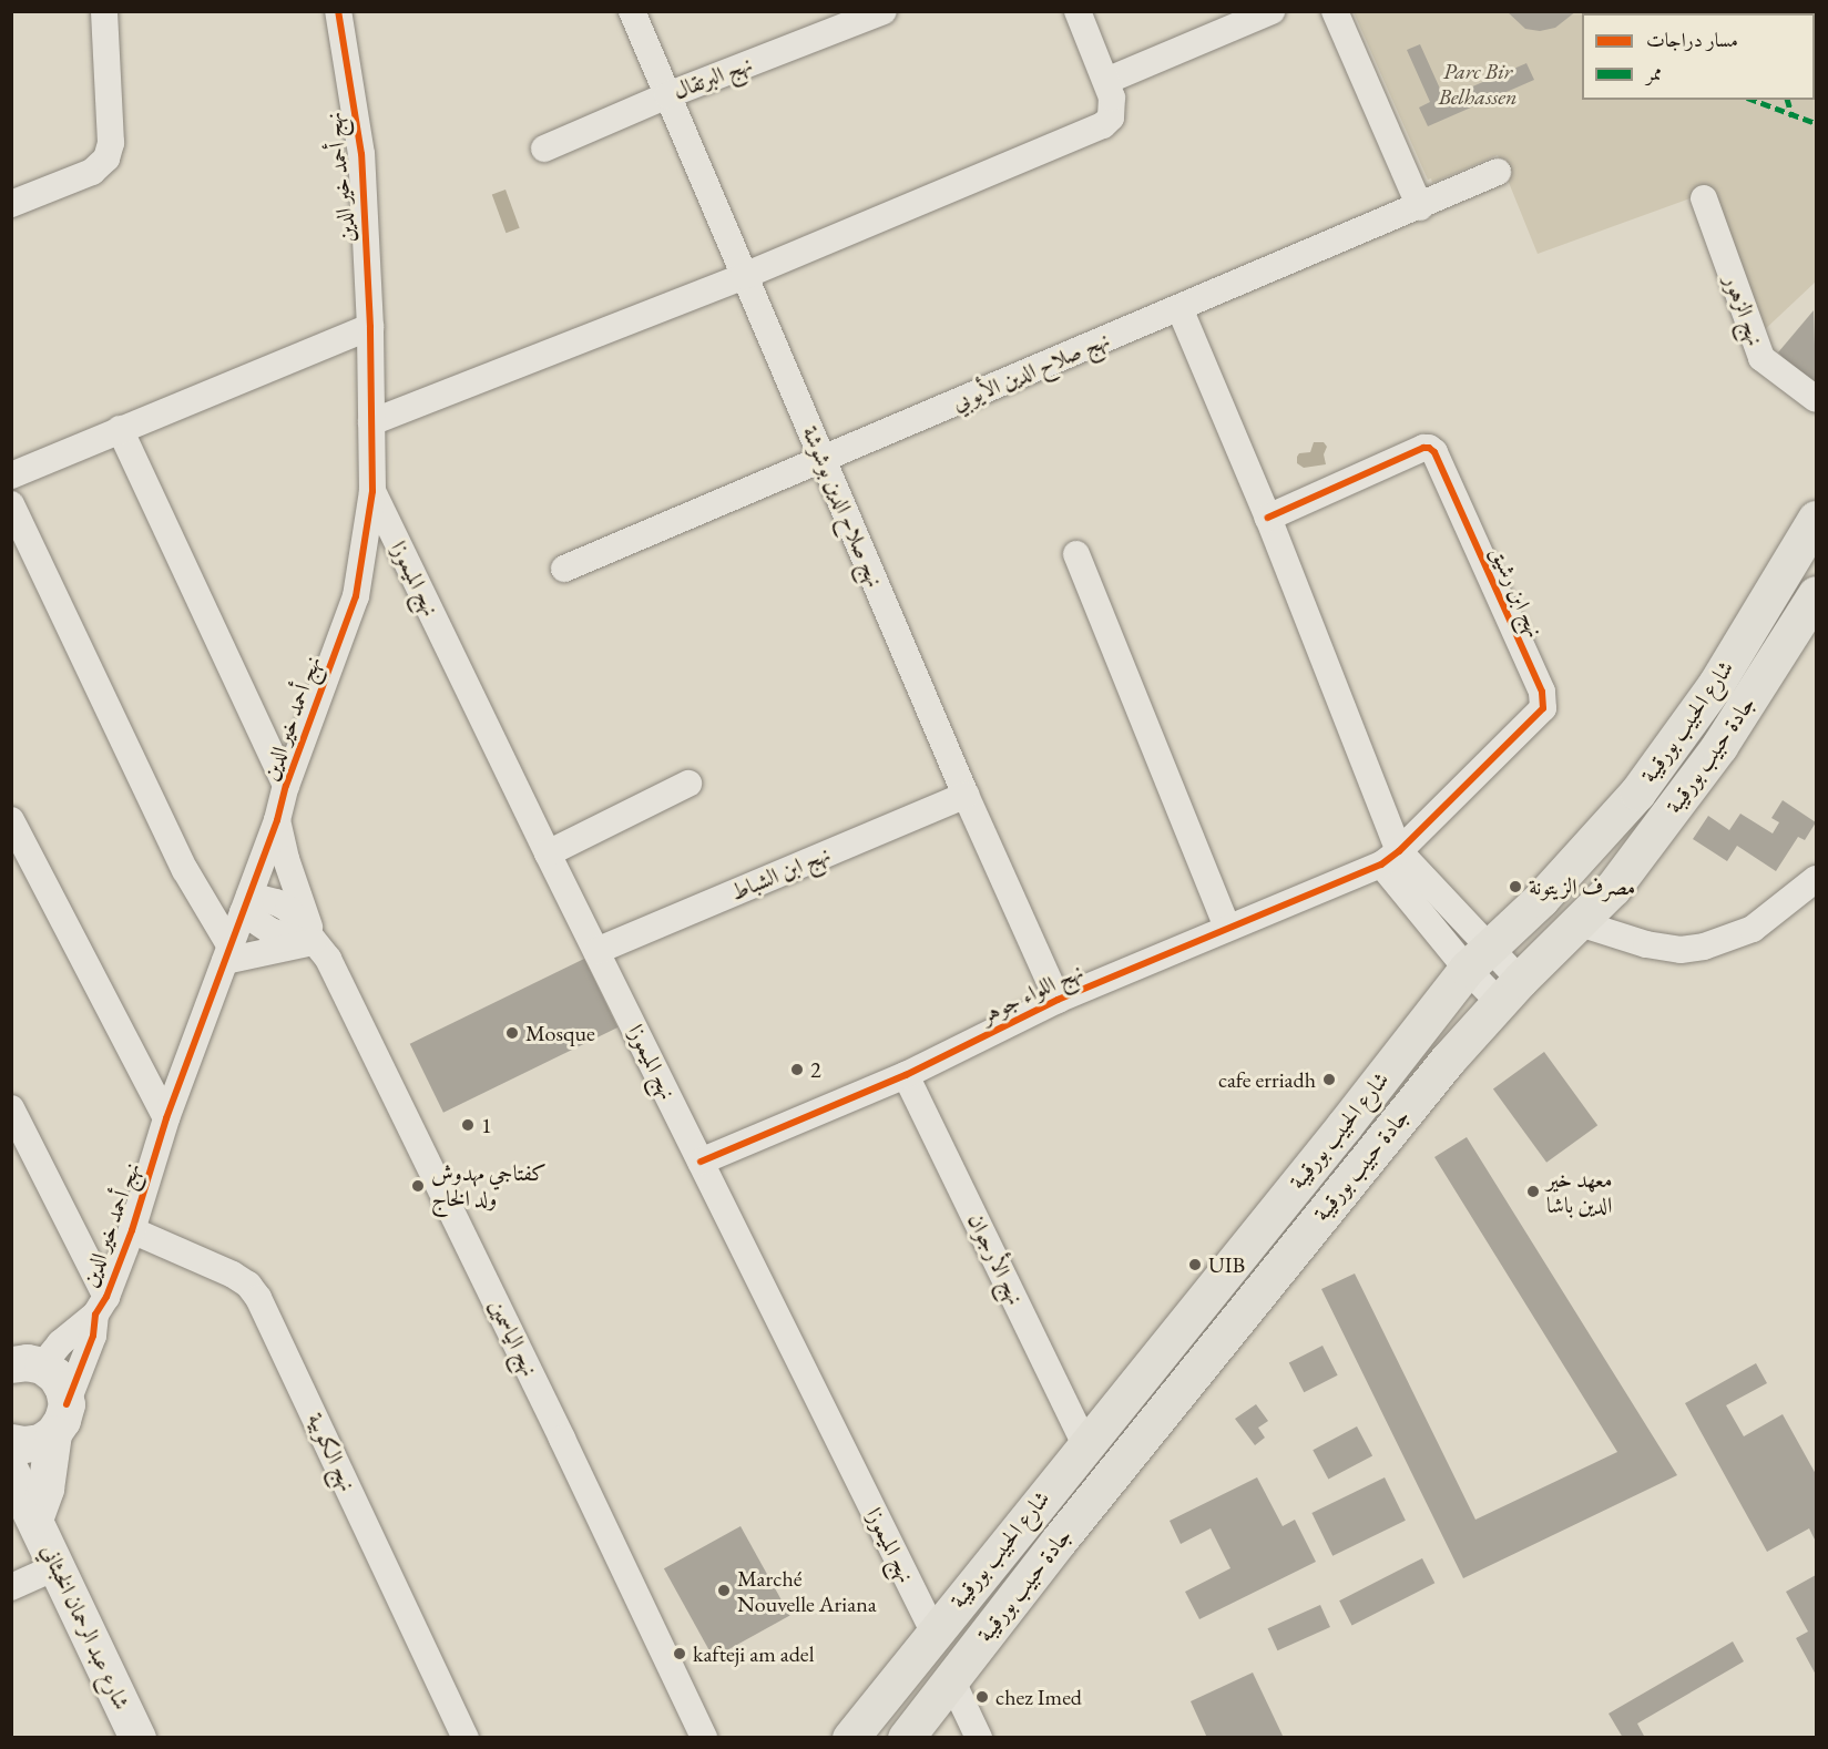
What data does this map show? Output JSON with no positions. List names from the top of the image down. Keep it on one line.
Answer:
{"streets":{"main road":["شارع الحبيب بورقيبة","جادة حبيب بورقيبة","شارع عبد الرحمان الخبثاني"],"street":["نهج البرتقال","نهج أحمد خير الدين","نهج الزهور","نهج صلاح الدين الأيوبي","نهج صلاح الدين بوشوشة","نهج الميموزا","نهج ابن رشيق","نهج ابن الشباط","نهج اللواء جوهر","نهج الأرجوان","نهج الياسمين","نهج الكوبية"]},"crossings":[["نهج البرتقال","نهج صلاح الدين بوشوشة"],["نهج أحمد خير الدين","نهج الميموزا"],["نهج أحمد خير الدين","نهج الكوبية"],["نهج أحمد خير الدين","شارع عبد الرحمان الخبثاني"],["نهج صلاح الدين الأيوبي","نهج صلاح الدين بوشوشة"],["نهج صلاح الدين بوشوشة","نهج ابن الشباط"],["نهج صلاح الدين بوشوشة","نهج اللواء جوهر"],["نهج الميموزا","شارع الحبيب بورقيبة"],["نهج الميموزا","نهج ابن الشباط"],["نهج الميموزا","نهج اللواء جوهر"],["نهج ابن رشيق","نهج اللواء جوهر"],["شارع الحبيب بورقيبة","نهج الأرجوان"],["نهج اللواء جوهر","نهج الأرجوان"]],"parks":["Parc Bir Belhassen"],"places":["مصرف الزيتونة","Mosque","2","cafe erriadh","1","كفتاجي مهدوش ولد الخاج","معهد خير الدين باشا","UIB","Marché Nouvelle Ariana","kafteji am adel","chez Imed"],"legend":["مسار دراجات","ممر"]}
